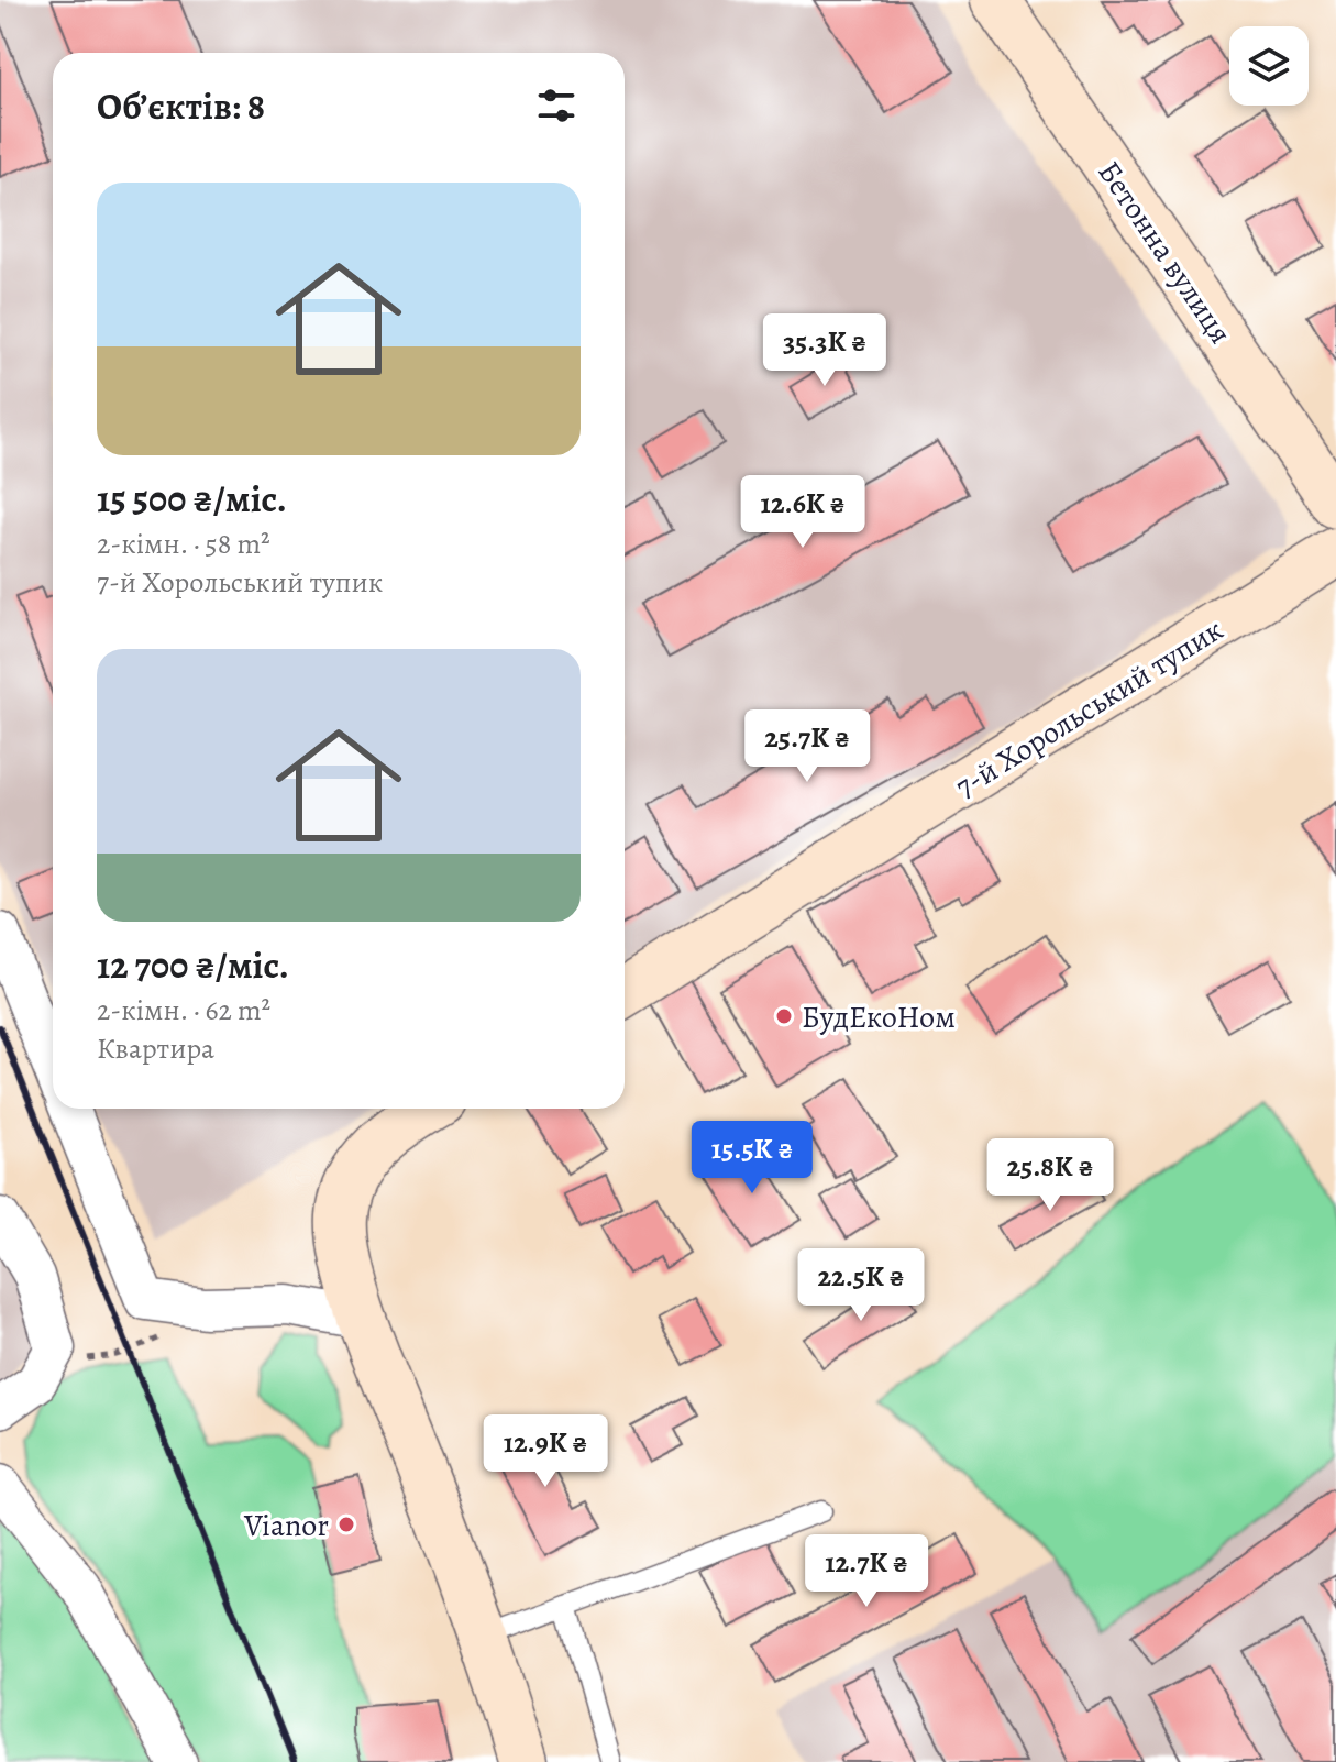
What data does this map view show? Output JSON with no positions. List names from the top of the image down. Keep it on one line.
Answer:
{"streets":{"street":["Бетонна вулиця","7-й Хорольський тупик"]},"places":["БудЕкоНом","Vianor"],"page":{"heading":"Об’єктів: 8","list":[{"name":"15 500 ₴/міс.","note":"2-кімн. · 58 m² · 7-й Хорольський тупик"},{"name":"12 700 ₴/міс.","note":"2-кімн. · 62 m² · Квартира"}],"price":["35.3K ₴","12.6K ₴","25.7K ₴","15.5K ₴","25.8K ₴","22.5K ₴","12.9K ₴","12.7K ₴"]}}
